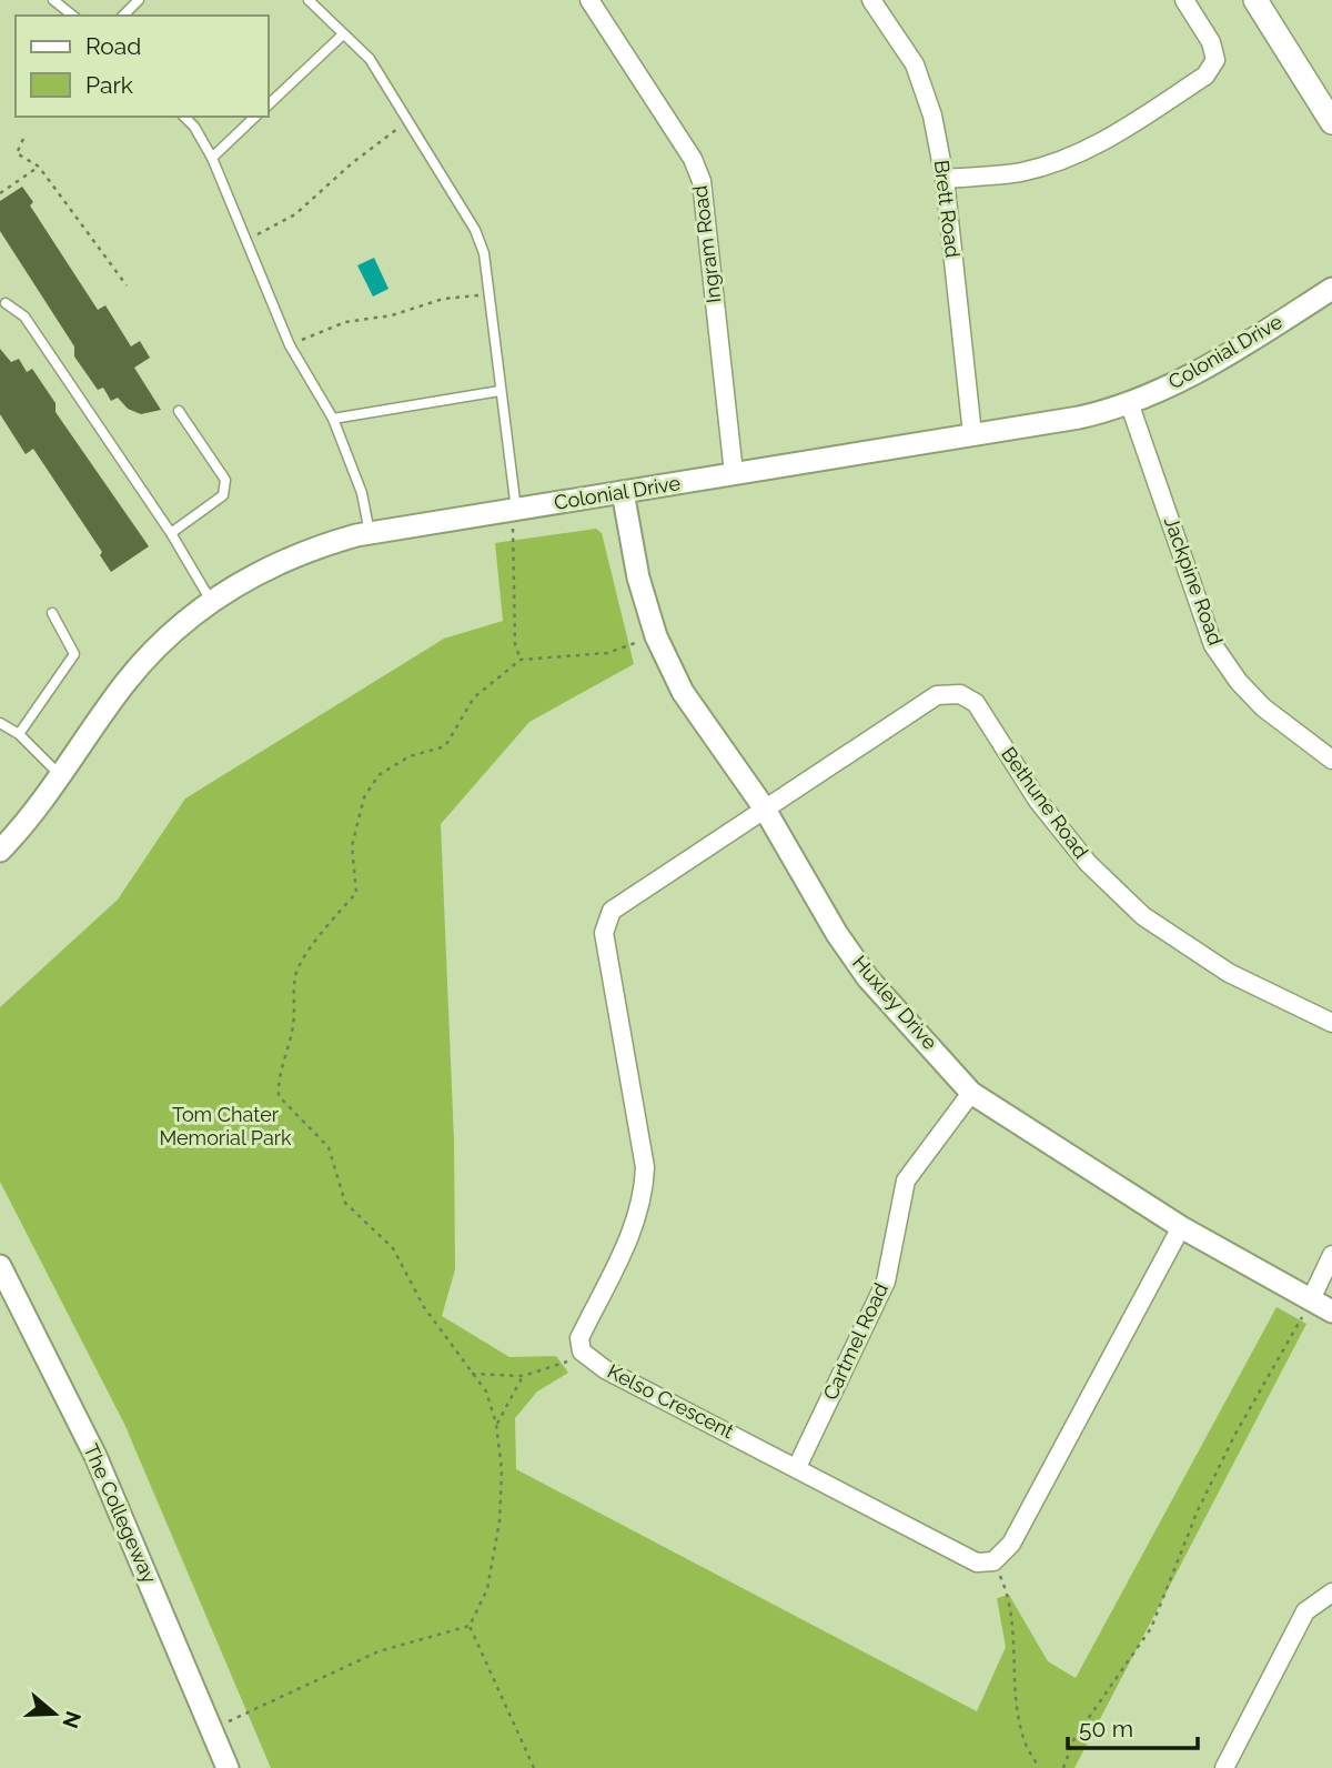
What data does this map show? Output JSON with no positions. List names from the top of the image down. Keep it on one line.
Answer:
{"streets":{"street":["Brett Road","Ingram Road","Colonial Drive","Jackpine Road","Bethune Road","Huxley Drive","Cartmel Road","Kelso Crescent","The Collegeway"]},"crossings":[["Brett Road","Colonial Drive"],["Ingram Road","Colonial Drive"],["Colonial Drive","Jackpine Road"],["Colonial Drive","Huxley Drive"],["Bethune Road","Huxley Drive"],["Huxley Drive","Cartmel Road"],["Cartmel Road","Kelso Crescent"]],"parks":["Tom Chater Memorial Park"],"legend":["Road","Park"],"scale_bar":"50 m","north":"right"}
